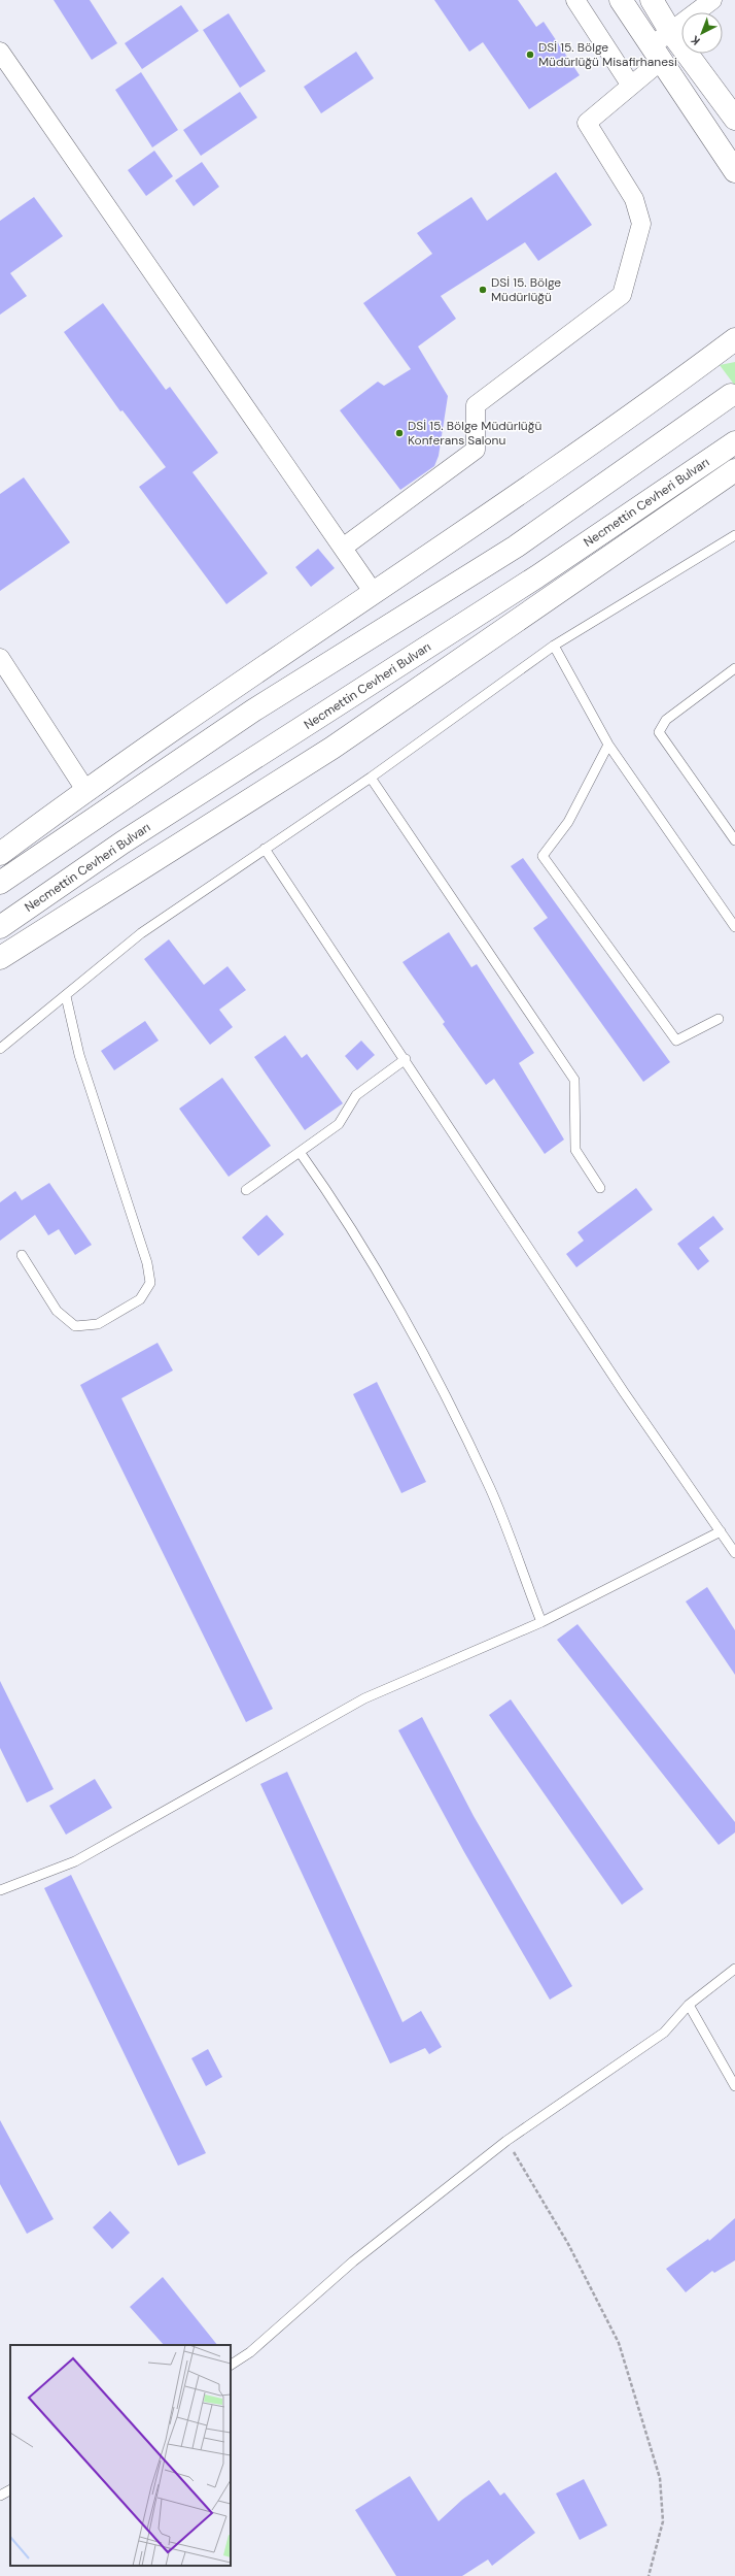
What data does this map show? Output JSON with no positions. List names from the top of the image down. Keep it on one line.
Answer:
{"streets":{"main road":["Necmettin Cevheri Bulvarı"]},"places":["DSİ 15. Bölge Müdürlüğü Misafirhanesi","DSİ 15. Bölge Müdürlüğü","DSİ 15. Bölge Müdürlüğü Konferans Salonu"],"north":"bottom left"}
